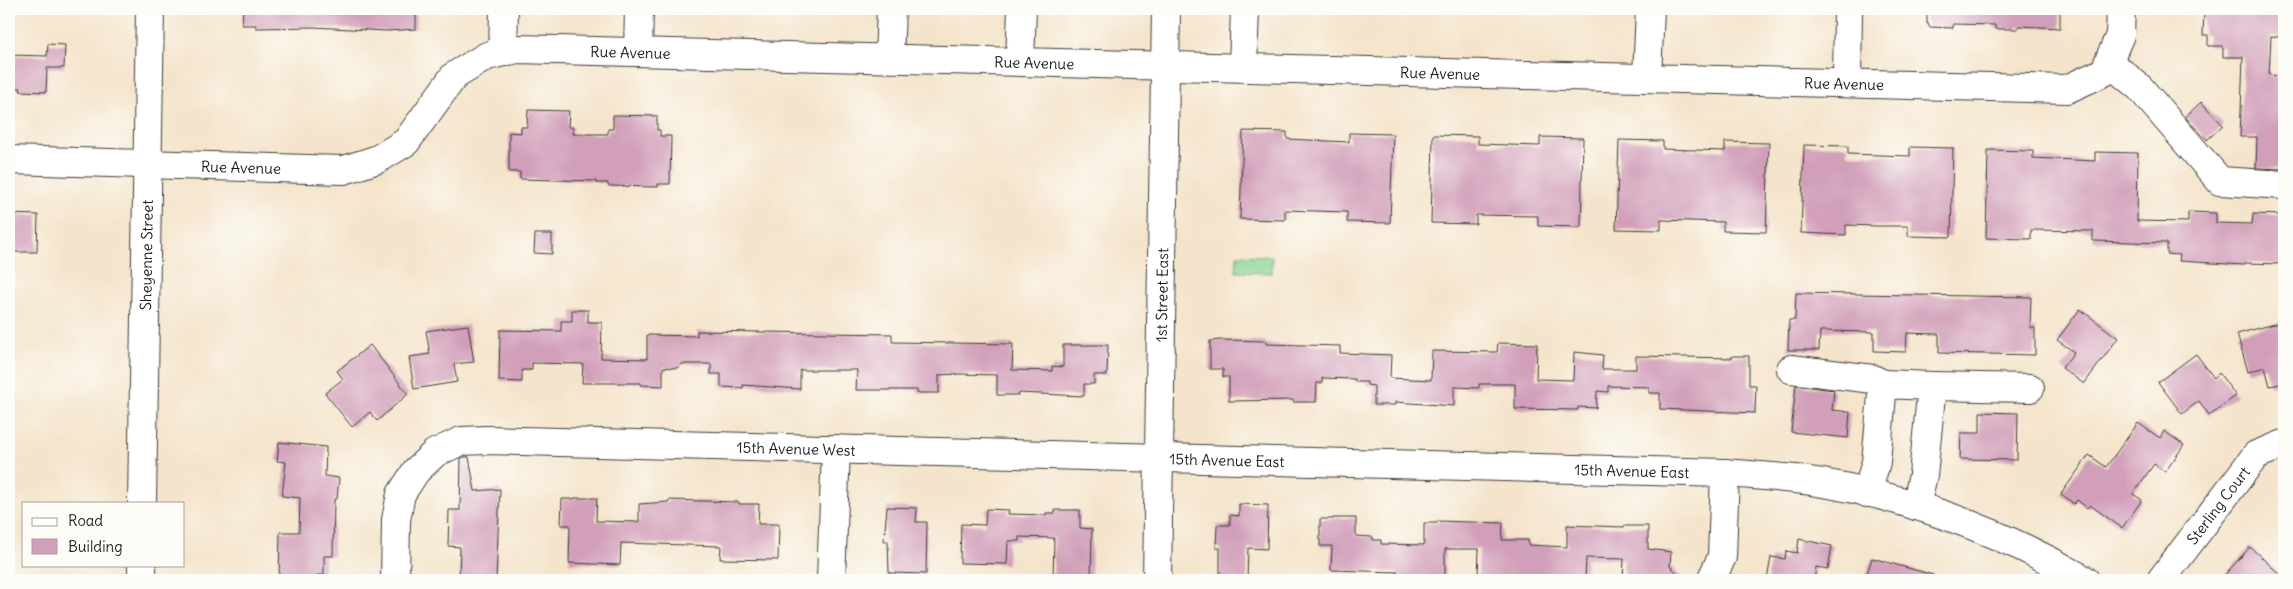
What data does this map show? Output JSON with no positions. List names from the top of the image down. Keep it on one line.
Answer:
{"streets":{"street":["Rue Avenue","Sheyenne Street","1st Street East","15th Avenue West","15th Avenue East","Sterling Court"]},"crossings":[["Rue Avenue","Sheyenne Street"],["Rue Avenue","1st Street East"],["1st Street East","15th Avenue West"],["1st Street East","15th Avenue East"],["15th Avenue West","15th Avenue East"]],"legend":["Road","Building"]}
